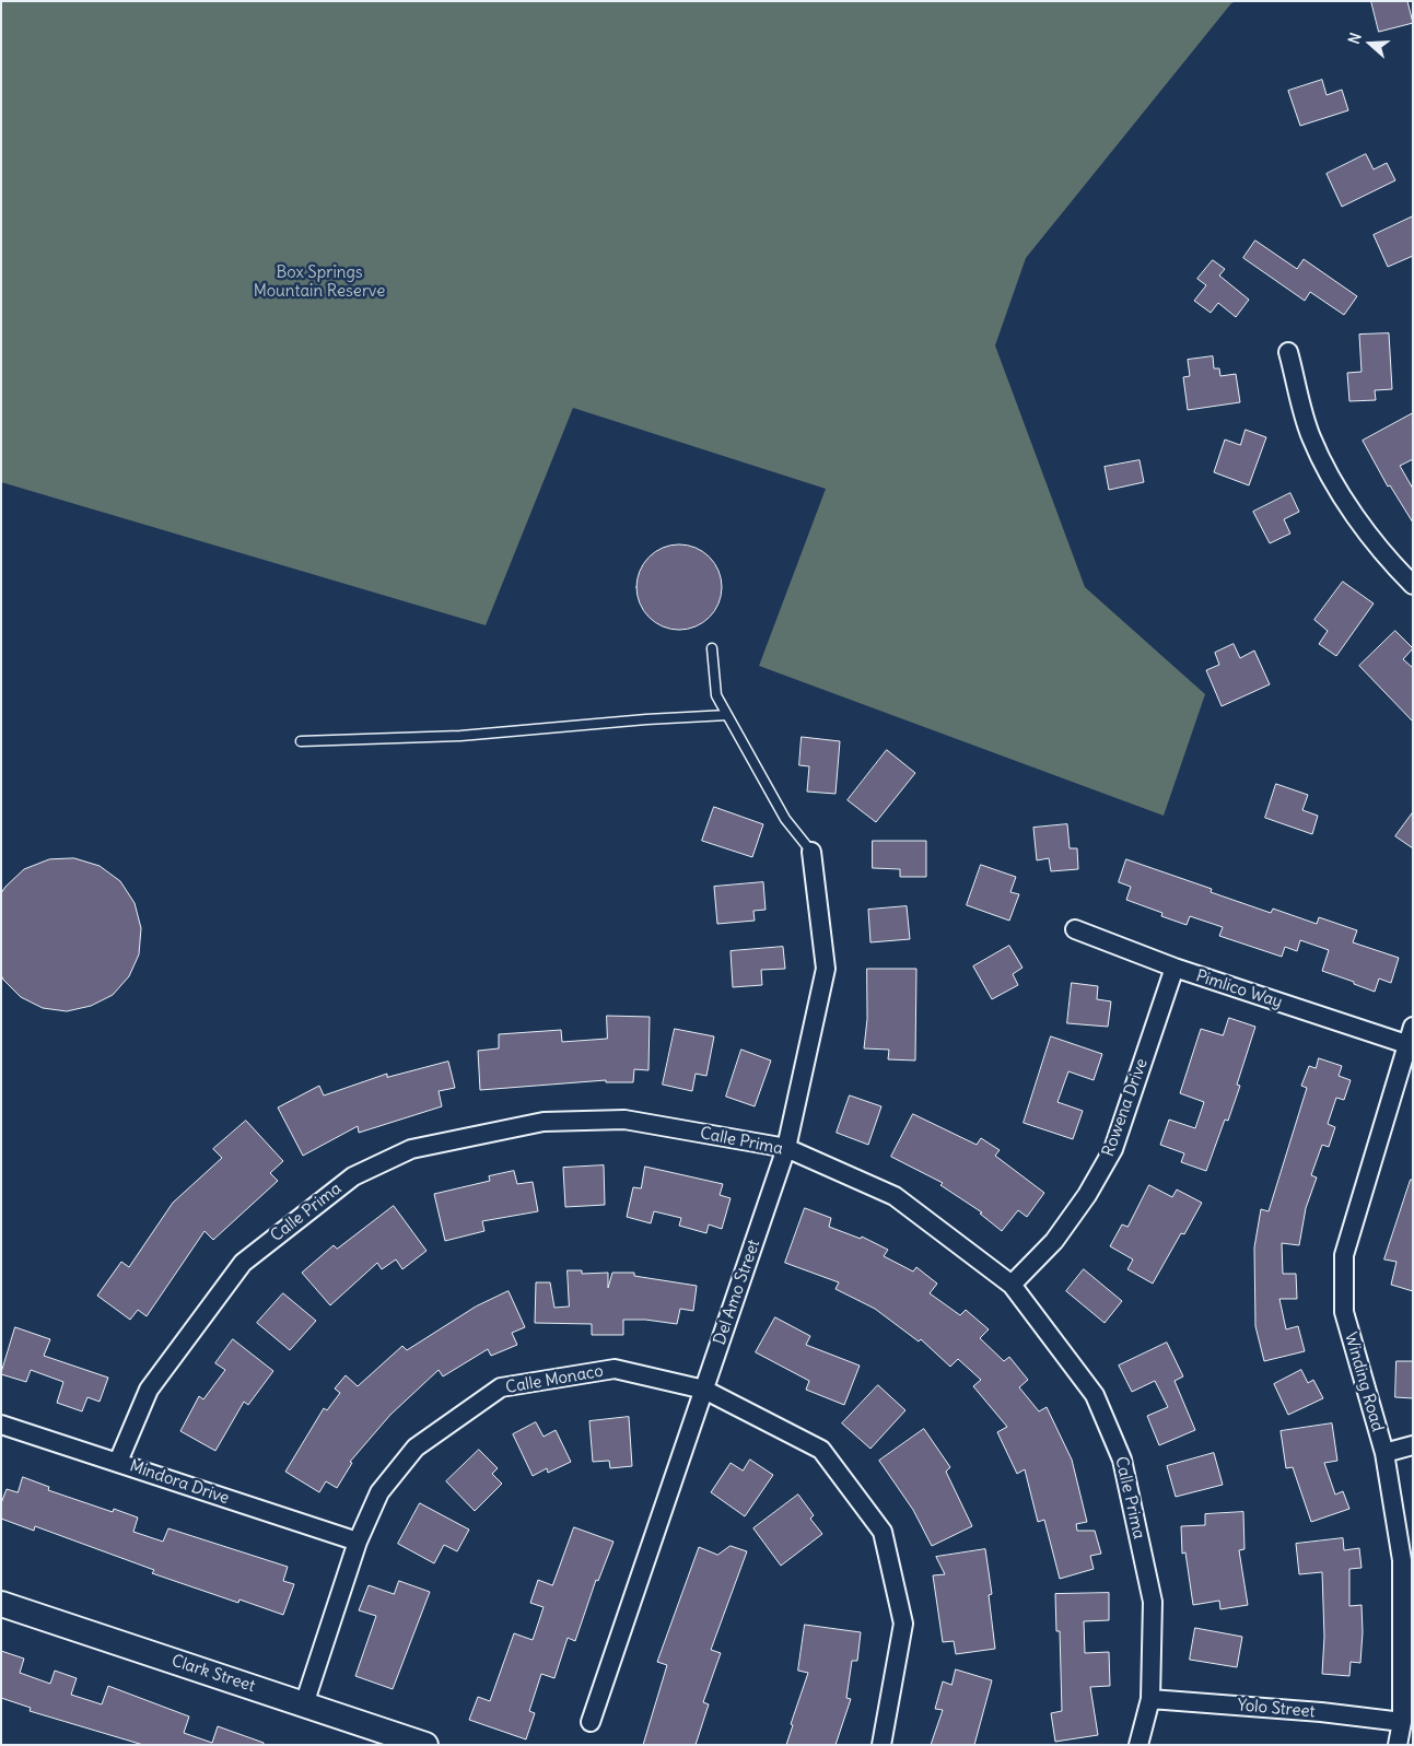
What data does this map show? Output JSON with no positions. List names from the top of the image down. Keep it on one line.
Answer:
{"streets":{"street":["Pimlico Way","Rowena Drive","Calle Prima","Del Amo Street","Calle Monaco","Winding Road","Mindora Drive","Clark Street","Yolo Street"]},"crossings":[["Pimlico Way","Rowena Drive"],["Pimlico Way","Winding Road"],["Rowena Drive","Calle Prima"],["Calle Prima","Del Amo Street"],["Calle Prima","Mindora Drive"],["Calle Prima","Yolo Street"],["Del Amo Street","Calle Monaco"],["Calle Monaco","Mindora Drive"],["Calle Monaco","Clark Street"],["Winding Road","Yolo Street"]],"parks":["Box Springs Mountain Reserve"],"north":"left"}
